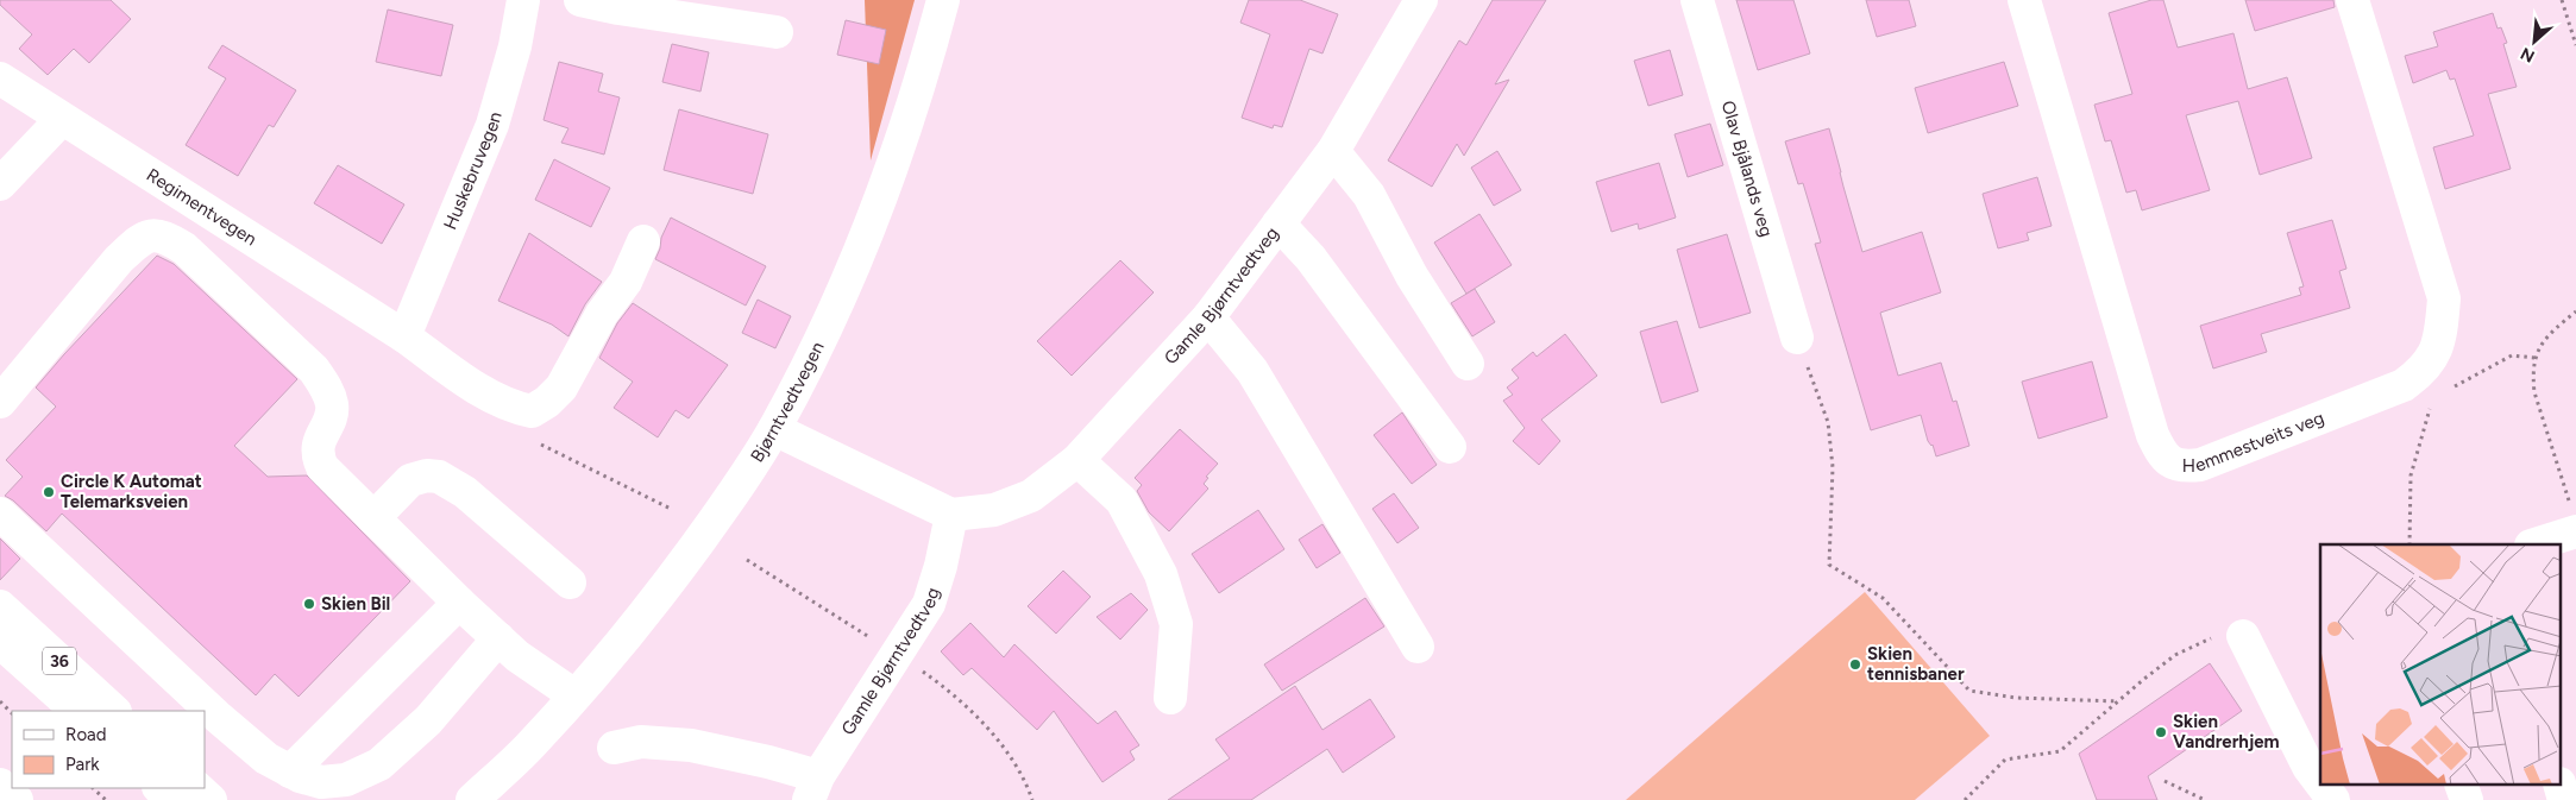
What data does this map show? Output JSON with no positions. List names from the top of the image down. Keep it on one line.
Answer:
{"streets":{"main road":["Olav Bjålands veg","Huskebruvegen","Regimentvegen","Gamle Bjørntvedtveg","Bjørntvedtvegen","Hemmestveits veg","36"]},"crossings":[["Huskebruvegen","Regimentvegen"]],"places":["Circle K Automat Telemarksveien","Skien Bil","Skien tennisbaner","Skien Vandrerhjem"],"legend":["Road","Park"],"north":"bottom left"}
